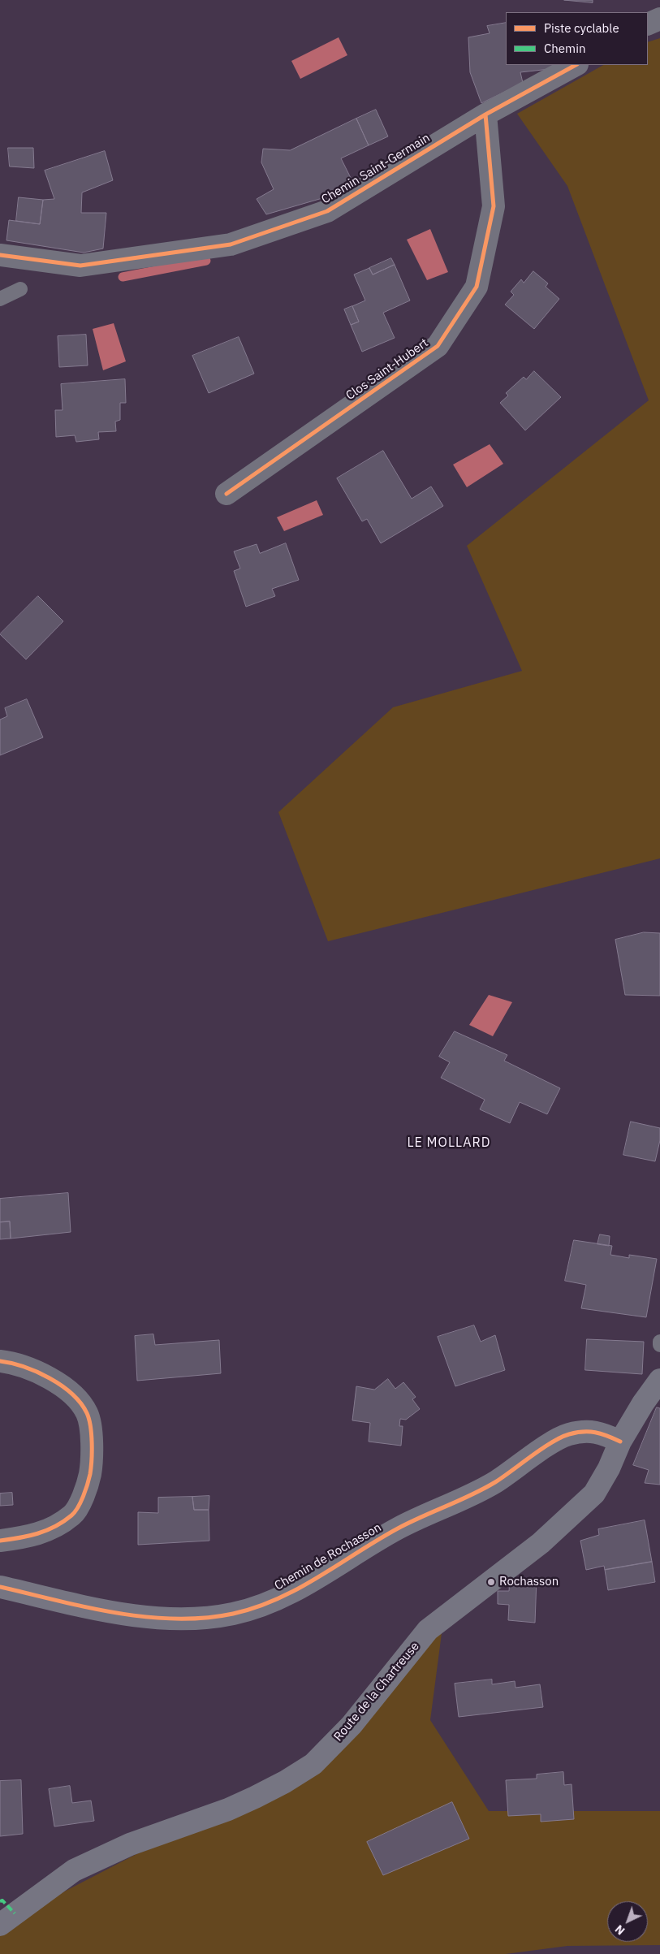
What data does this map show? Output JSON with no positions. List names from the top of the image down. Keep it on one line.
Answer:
{"streets":{"main road":["Chemin de Rochasson","Route de la Chartreuse"],"street":["Chemin Saint-Germain","Clos Saint-Hubert"]},"crossings":[["Chemin Saint-Germain","Clos Saint-Hubert"],["Chemin de Rochasson","Route de la Chartreuse"]],"districts":["LE MOLLARD"],"places":["Rochasson"],"legend":["Piste cyclable","Chemin"],"north":"bottom left"}
